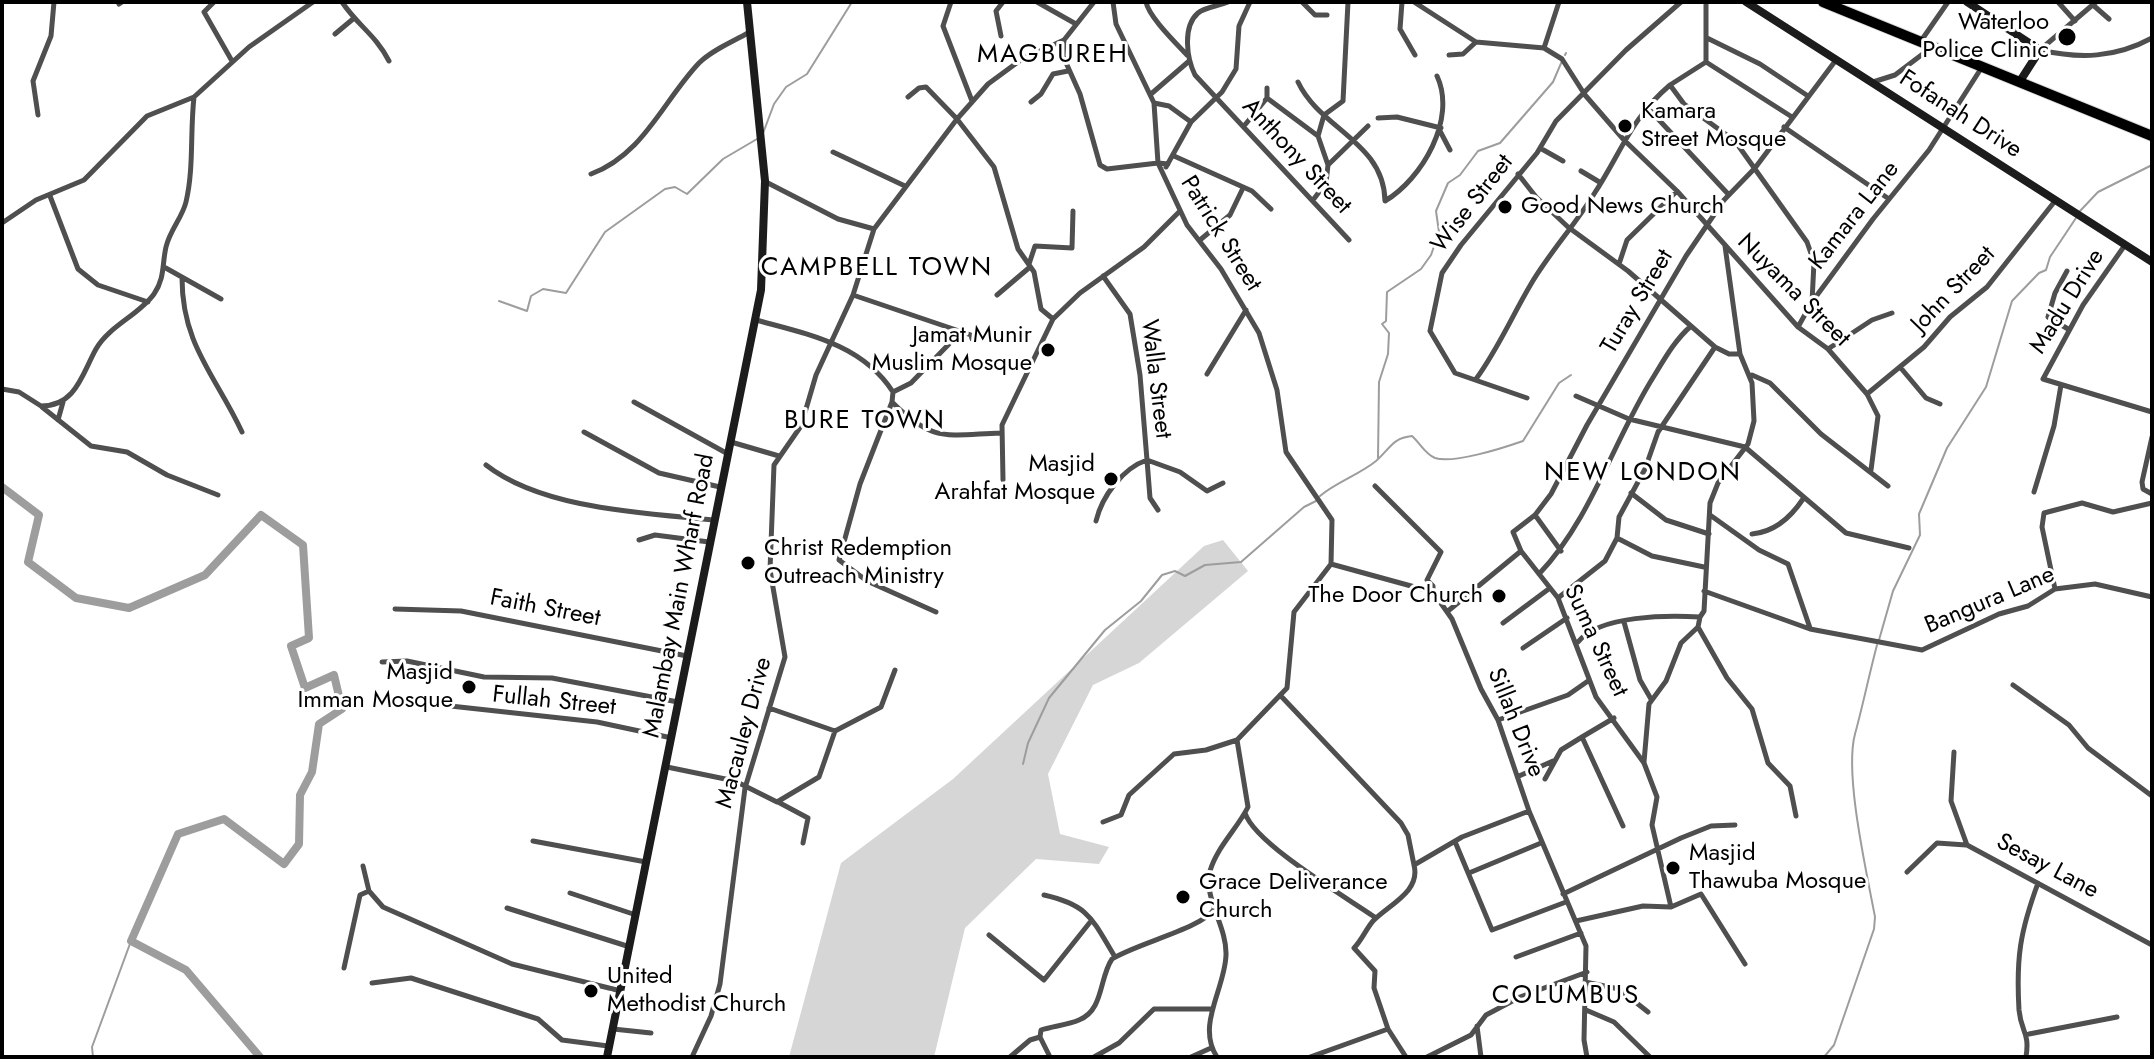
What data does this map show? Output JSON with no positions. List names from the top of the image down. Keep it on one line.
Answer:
{"streets":{"street":["Fofanah Drive","Anthony Street","Wise Street","Kamara Lane","Patrick Street","John Street","Nuyama Street","Turay Street","Madu Drive","Walla Street","Malambay Main Wharf Road","Bangura Lane","Faith Street","Suma Street","Fullah Street","Sillah Drive","Macauley Drive","Sesay Lane"]},"crossings":[["Fofanah Drive","Kamara Lane"],["Fofanah Drive","John Street"],["Fofanah Drive","Turay Street"],["Fofanah Drive","Madu Drive"],["Anthony Street","Patrick Street"],["Wise Street","Nuyama Street"],["Kamara Lane","Nuyama Street"],["John Street","Nuyama Street"],["Nuyama Street","Turay Street"],["Turay Street","Suma Street"],["Malambay Main Wharf Road","Faith Street"],["Malambay Main Wharf Road","Fullah Street"]],"districts":["MAGBUREH","CAMPBELL TOWN","BURE TOWN","NEW LONDON","COLUMBUS"],"places":["Waterloo Police Clinic","Kamara Street Mosque","Good News Church","Jamat Munir Muslim Mosque","Masjid Arahfat Mosque","Christ Redemption Outreach Ministry","The Door Church","Masjid Imman Mosque","Masjid Thawuba Mosque","Grace Deliverance Church","United Methodist Church"]}
